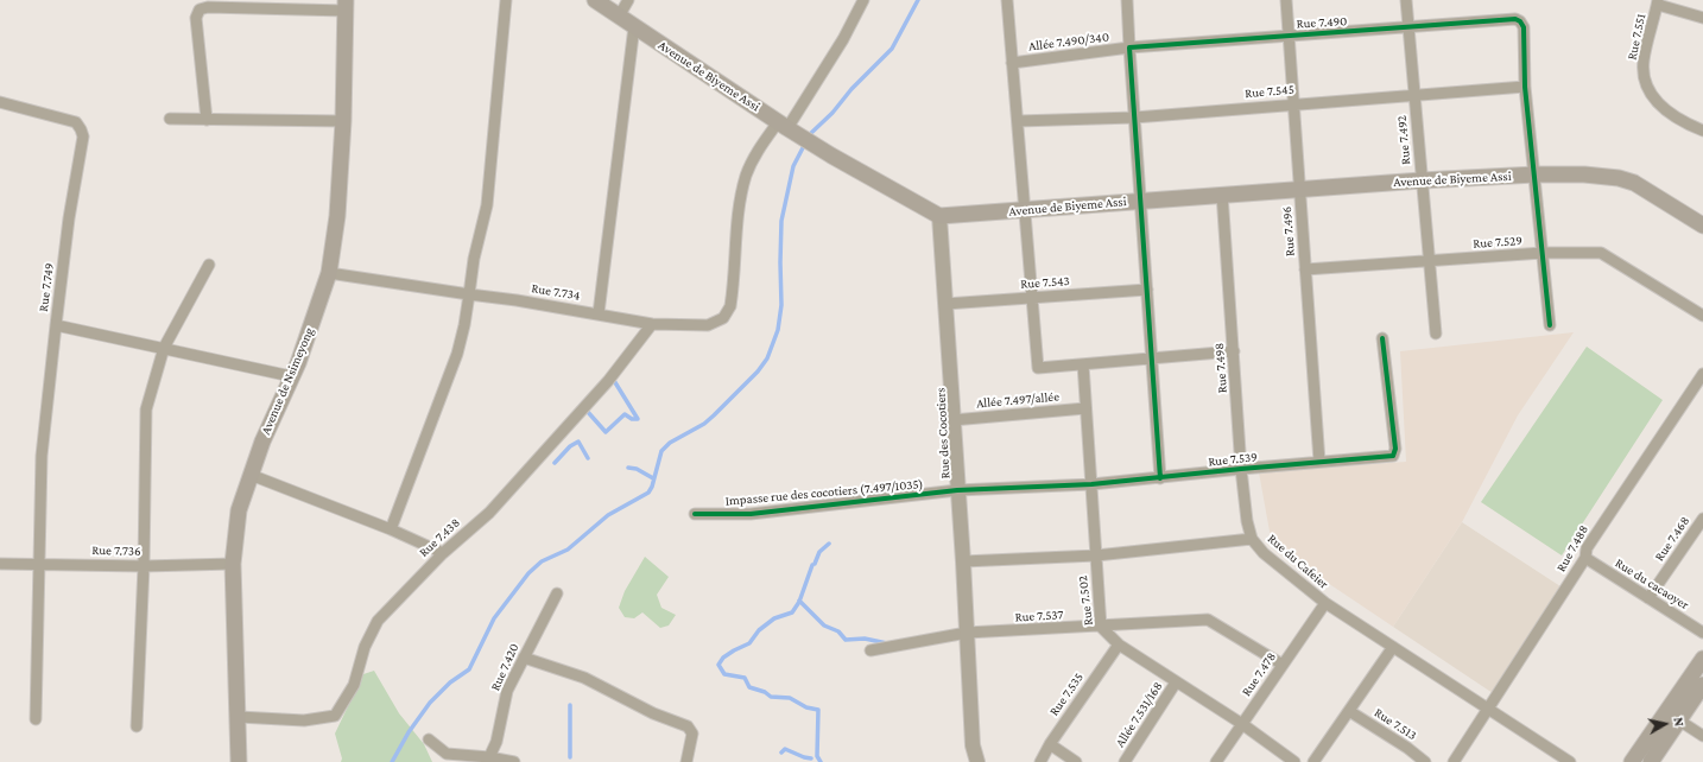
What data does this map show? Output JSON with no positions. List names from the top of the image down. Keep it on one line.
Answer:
{"streets":{"main road":["Avenue de Biyeme Assi","Avenue de Nsimeyong"],"street":["Rue 7.490","Rue 7.551","Allée 7.490/340","Rue 7.545","Rue 7.492","Rue 7.496","Rue 7.529","Rue 7.543","Rue 7.749","Rue 7.734","Rue 7.498","Allée 7.497/allée","Rue des Cocotiers","Rue 7.539","Impasse rue des cocotiers (7.497/1035)","Rue 7.438","Rue 7.468","Rue 7.488","Rue 7.736","Rue du Cafeier","Rue du cacaoyer","Rue 7.502","Rue 7.537","Rue 7.420","Rue 7.478","Rue 7.535","Allée 7.531/168","Rue 7.513"]},"crossings":[["Rue 7.490","Allée 7.490/340"],["Rue 7.490","Avenue de Biyeme Assi"],["Rue 7.490","Rue 7.545"],["Rue 7.490","Rue 7.492"],["Rue 7.490","Rue 7.496"],["Rue 7.490","Rue 7.529"],["Avenue de Biyeme Assi","Rue 7.492"],["Avenue de Biyeme Assi","Rue 7.496"],["Avenue de Biyeme Assi","Rue 7.734"],["Avenue de Biyeme Assi","Rue 7.498"],["Avenue de Biyeme Assi","Rue des Cocotiers"],["Rue 7.545","Rue 7.492"],["Rue 7.545","Rue 7.496"],["Rue 7.492","Rue 7.529"],["Rue 7.496","Rue 7.529"],["Rue 7.496","Rue 7.539"],["Rue 7.543","Rue des Cocotiers"],["Rue 7.749","Avenue de Nsimeyong"],["Rue 7.734","Avenue de Nsimeyong"],["Rue 7.734","Rue 7.438"],["Rue 7.498","Rue 7.539"],["Rue 7.498","Rue du Cafeier"],["Avenue de Nsimeyong","Rue 7.438"],["Avenue de Nsimeyong","Rue 7.736"],["Allée 7.497/allée","Rue des Cocotiers"],["Allée 7.497/allée","Rue 7.502"],["Rue des Cocotiers","Rue 7.539"],["Rue des Cocotiers","Impasse rue des cocotiers (7.497/1035)"],["Rue des Cocotiers","Rue du Cafeier"],["Rue des Cocotiers","Rue 7.537"],["Rue 7.539","Impasse rue des cocotiers (7.497/1035)"],["Rue 7.539","Rue 7.502"],["Rue 7.468","Rue du cacaoyer"],["Rue 7.488","Rue du Cafeier"],["Rue 7.488","Rue du cacaoyer"],["Rue du Cafeier","Rue 7.502"],["Rue du Cafeier","Rue 7.478"],["Rue 7.502","Rue 7.537"],["Rue 7.502","Rue 7.478"],["Rue 7.502","Rue 7.535"],["Rue 7.502","Allée 7.531/168"],["Rue 7.537","Rue 7.478"]],"north":"right"}
